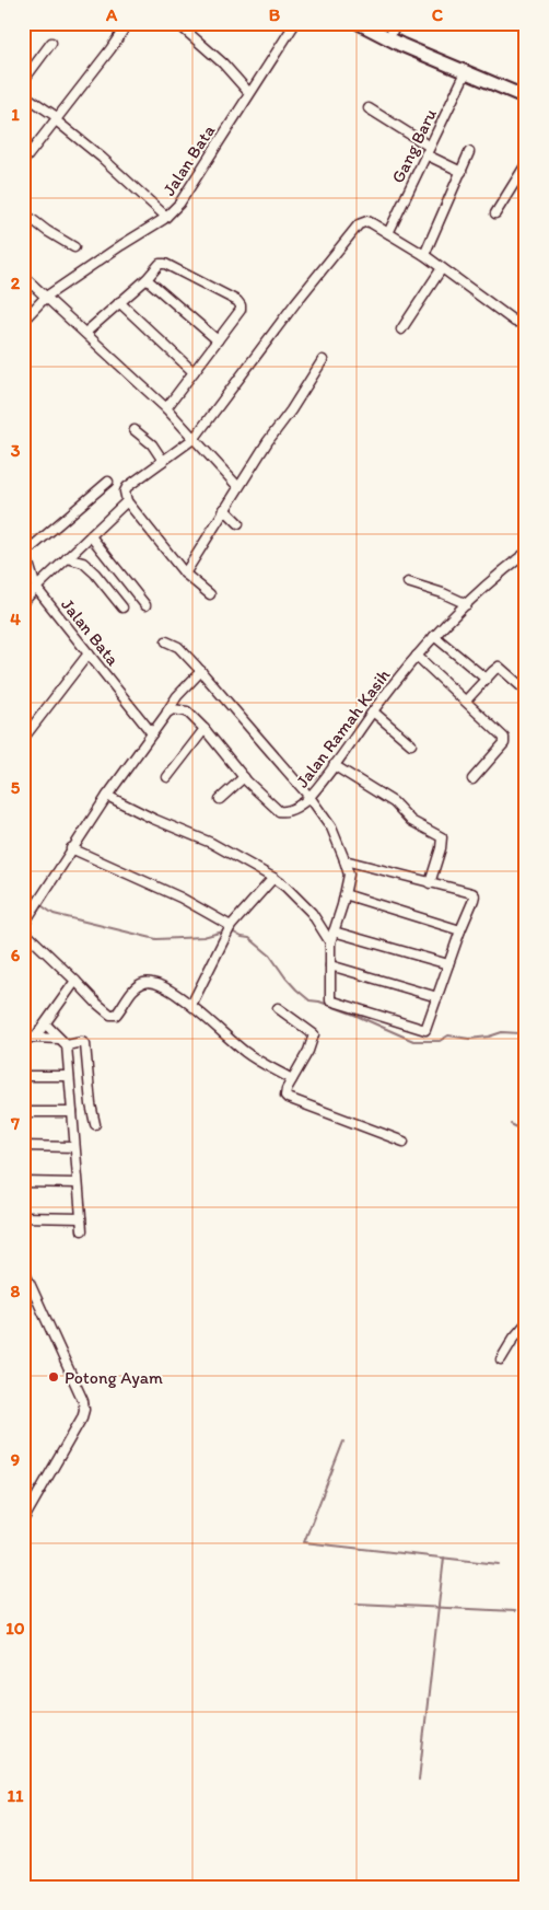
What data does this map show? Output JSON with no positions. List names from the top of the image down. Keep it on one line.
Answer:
{"streets":{"street":["Gang Baru","Jalan Bata","Jalan Ramah Kasih"]},"places":["Potong Ayam"],"grid":{"columns":["A","B","C"],"rows":["1","2","3","4","5","6","7","8","9","10","11"]}}
